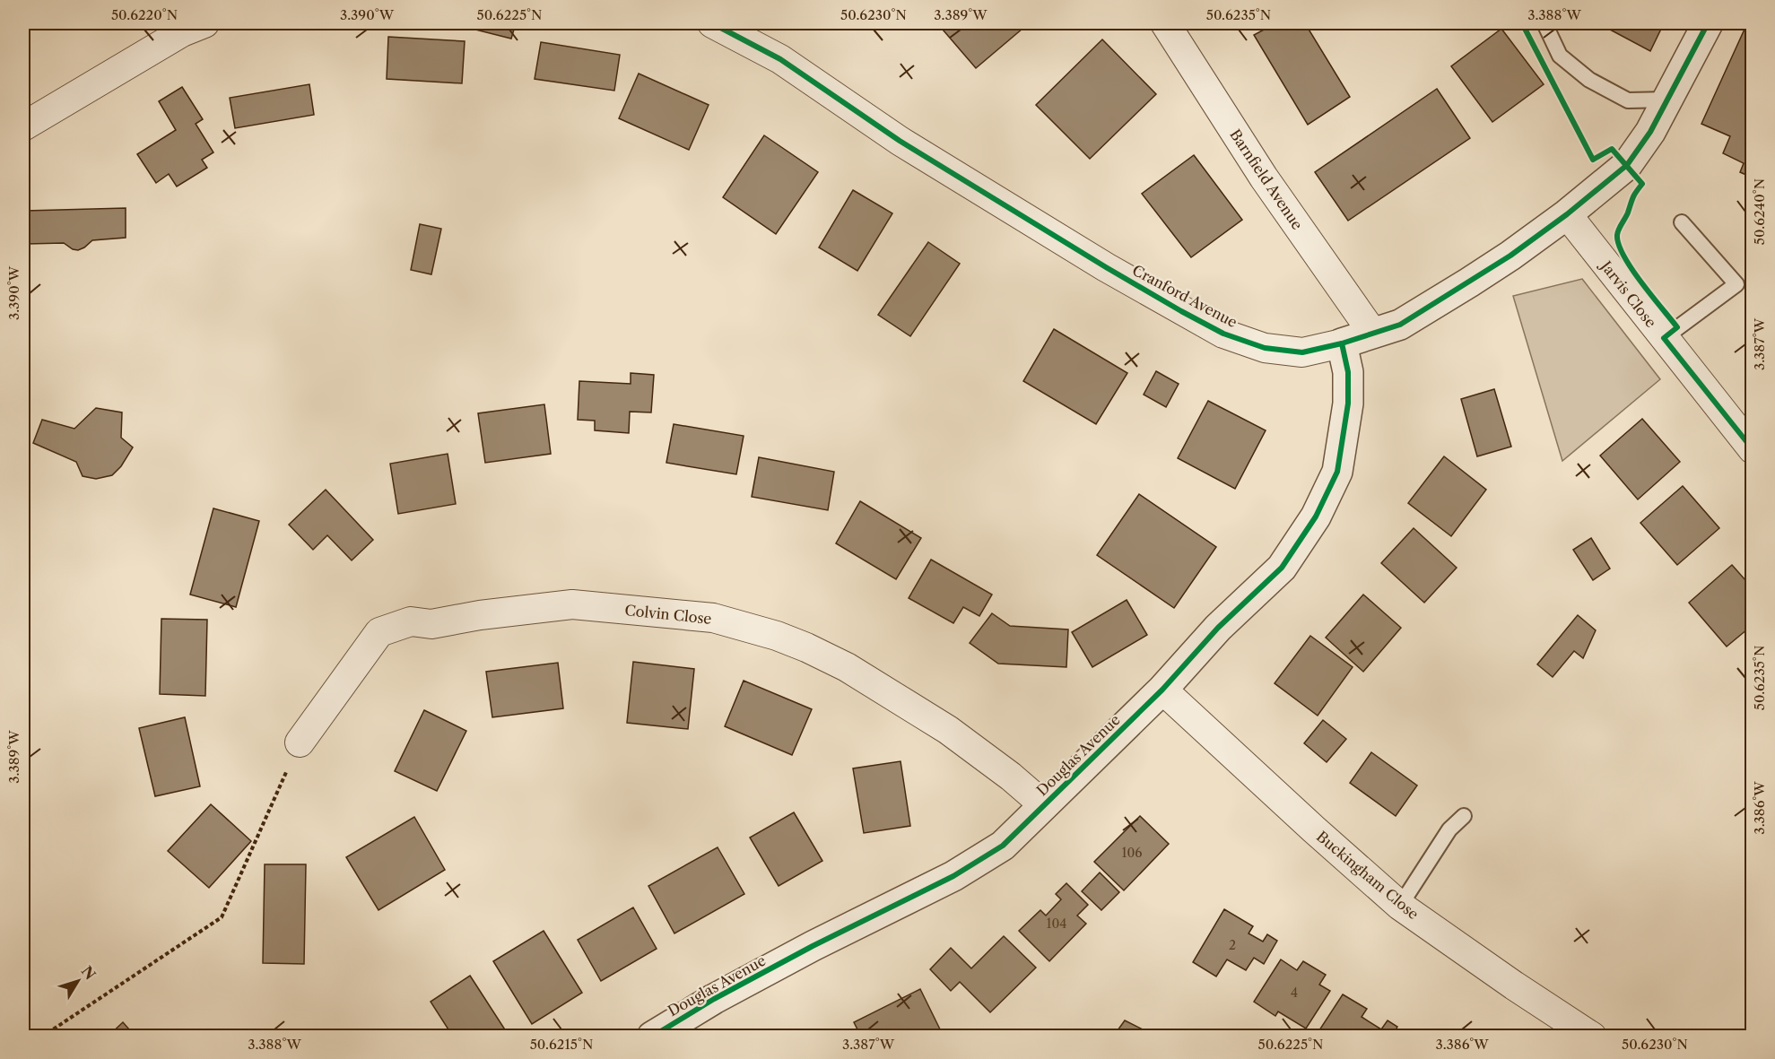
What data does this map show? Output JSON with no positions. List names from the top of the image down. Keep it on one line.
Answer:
{"streets":{"street":["Barnfield Avenue","Jarvis Close","Cranford Avenue","Colvin Close","Douglas Avenue","Buckingham Close"]},"crossings":[["Barnfield Avenue","Cranford Avenue"],["Jarvis Close","Cranford Avenue"],["Cranford Avenue","Douglas Avenue"],["Colvin Close","Douglas Avenue"],["Douglas Avenue","Buckingham Close"]],"house_numbers":["106","104","2","4"],"north":"top right","coordinates":["50.6220°N","3.390°W","50.6225°N","50.6230°N","3.389°W","50.6235°N","3.388°W","50.6240°N","3.387°W","3.386°W","50.6215°N"]}
